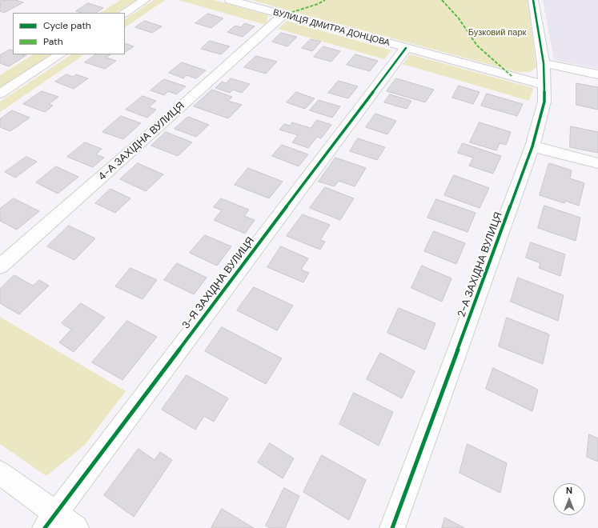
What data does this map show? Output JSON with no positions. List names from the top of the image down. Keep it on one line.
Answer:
{"streets":{"street":["ВУЛИЦЯ ДМИТРА ДОНЦОВА","4-А ЗАХІДНА ВУЛИЦЯ","2-А ЗАХІДНА ВУЛИЦЯ","3-Я ЗАХІДНА ВУЛИЦЯ"]},"crossings":[["ВУЛИЦЯ ДМИТРА ДОНЦОВА","4-А ЗАХІДНА ВУЛИЦЯ"],["ВУЛИЦЯ ДМИТРА ДОНЦОВА","2-А ЗАХІДНА ВУЛИЦЯ"],["ВУЛИЦЯ ДМИТРА ДОНЦОВА","3-Я ЗАХІДНА ВУЛИЦЯ"]],"parks":["Бузковий парк"],"legend":["Cycle path","Path"],"north":"top"}
